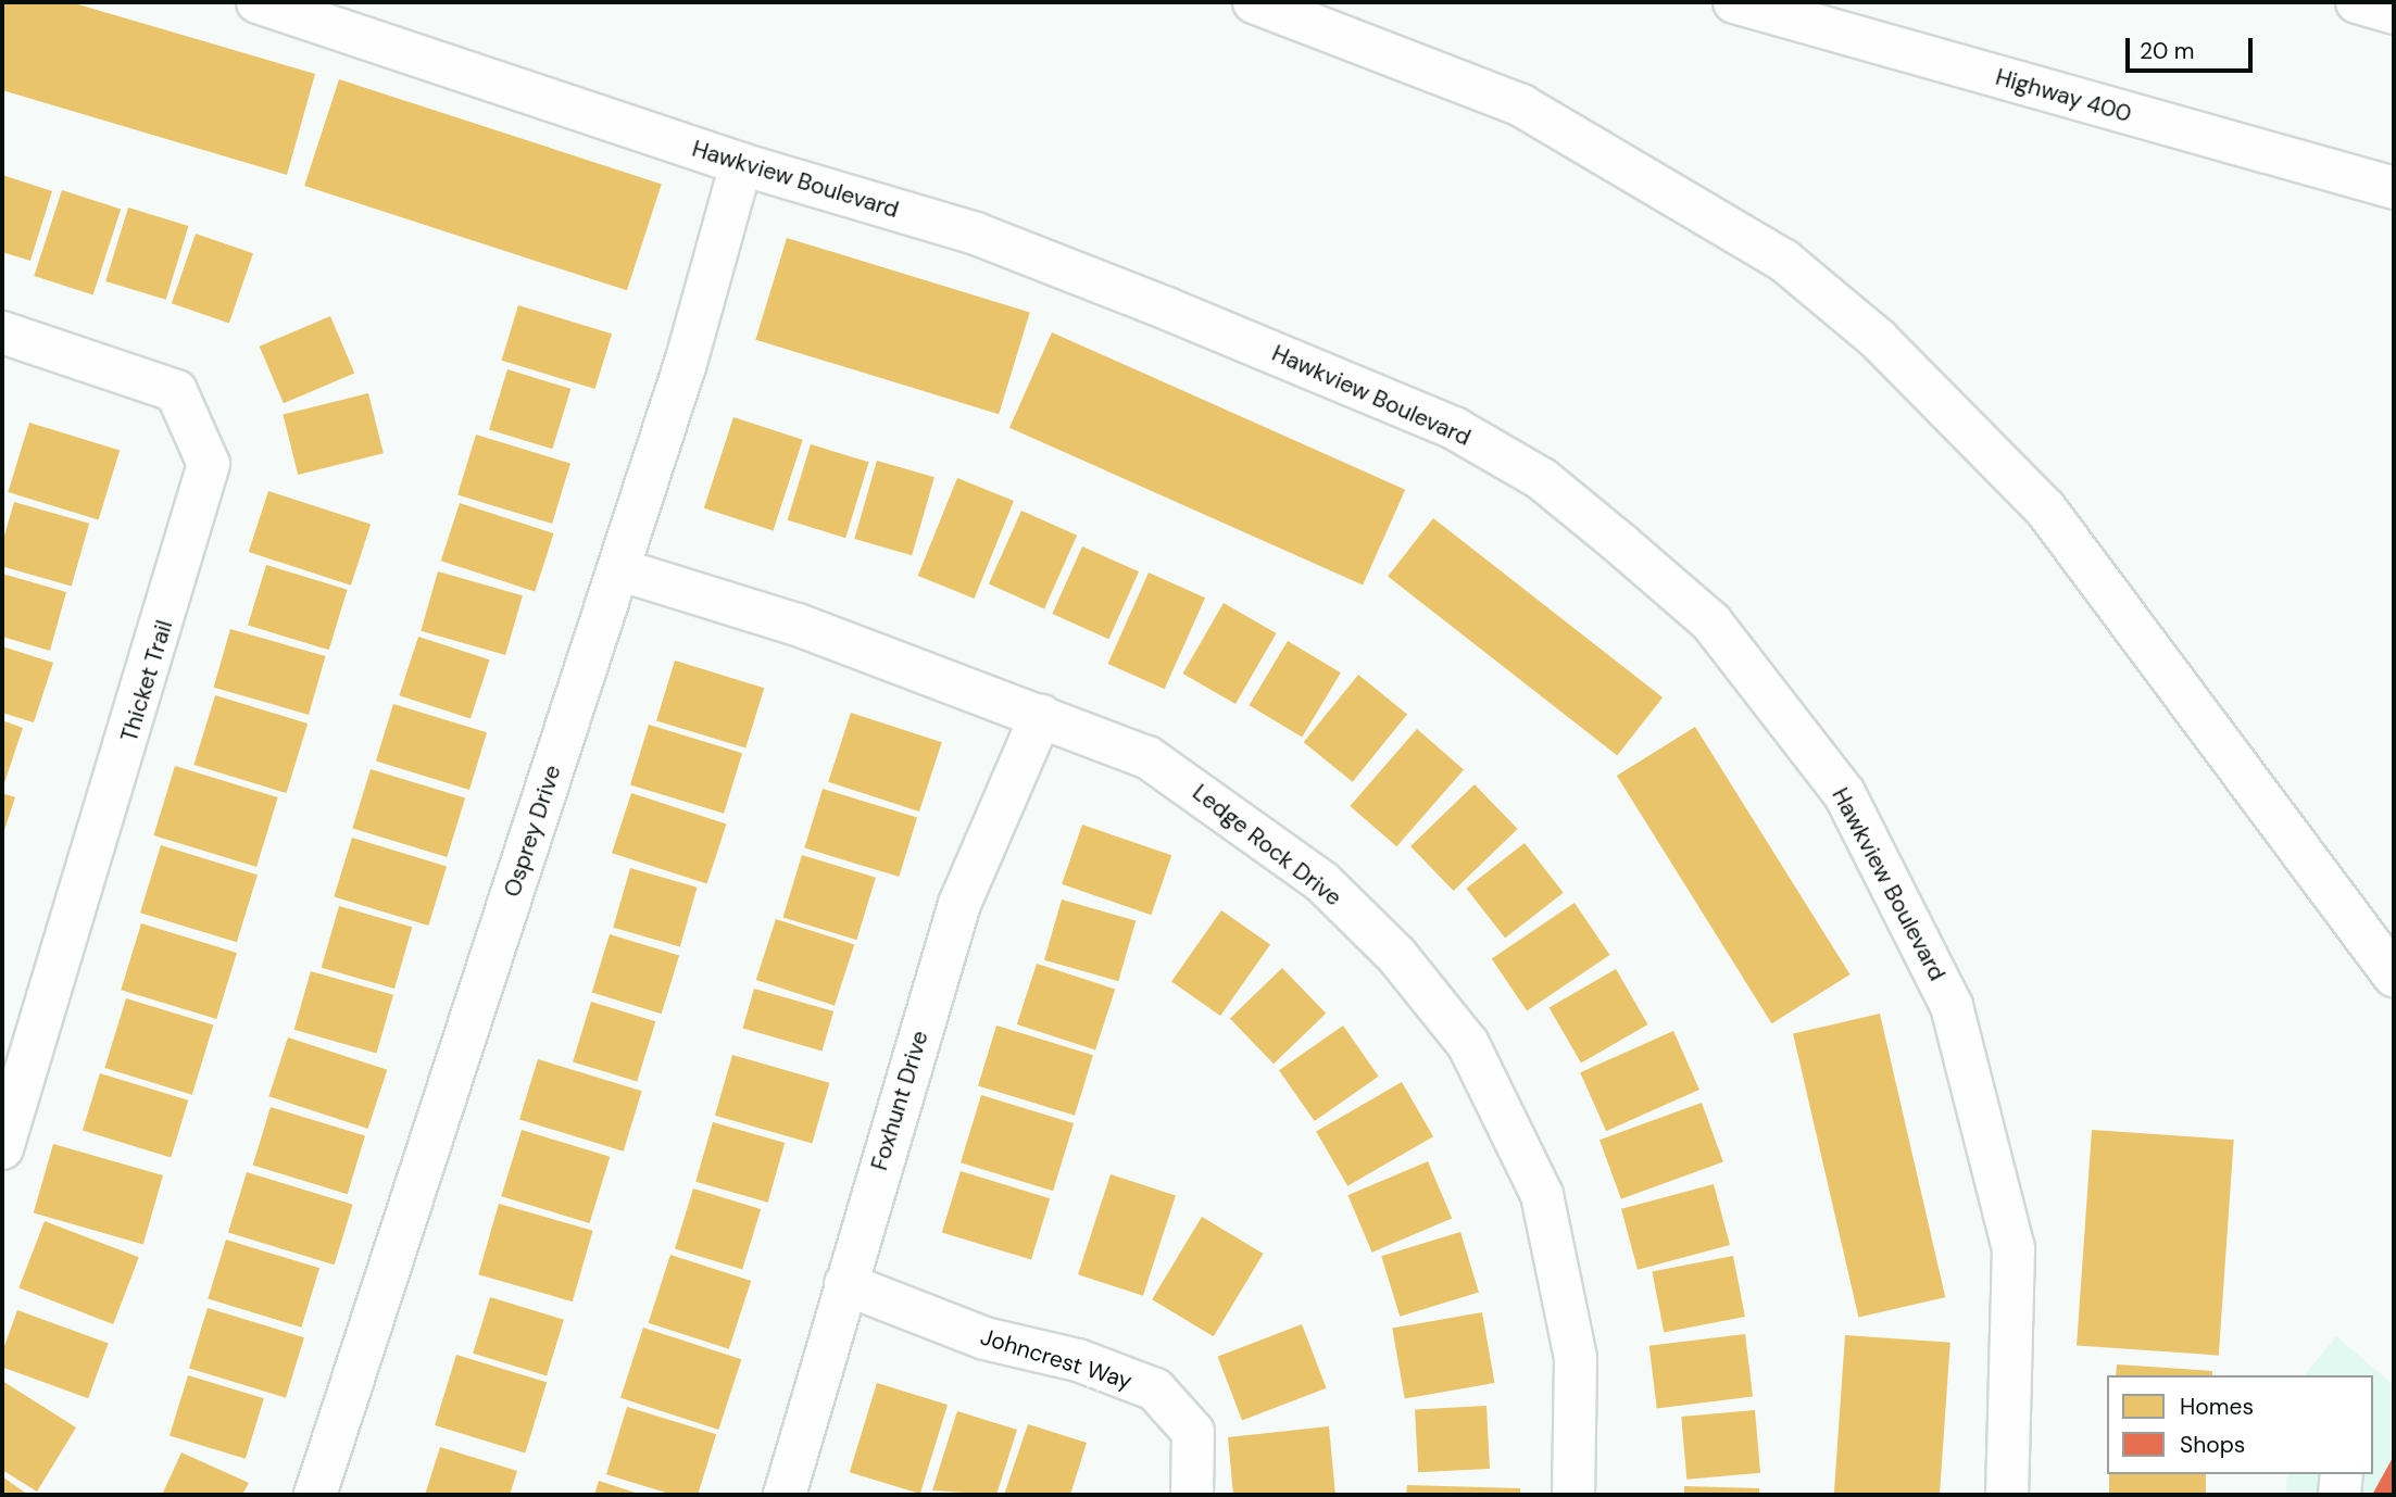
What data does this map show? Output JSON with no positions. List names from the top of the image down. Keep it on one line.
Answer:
{"streets":{"main road":["Highway 400","Hawkview Boulevard","Thicket Trail","Osprey Drive","Ledge Rock Drive","Foxhunt Drive","Johncrest Way"]},"crossings":[["Hawkview Boulevard","Osprey Drive"],["Osprey Drive","Ledge Rock Drive"],["Ledge Rock Drive","Foxhunt Drive"],["Foxhunt Drive","Johncrest Way"]],"legend":["Homes","Shops"],"scale_bar":"20 m"}
